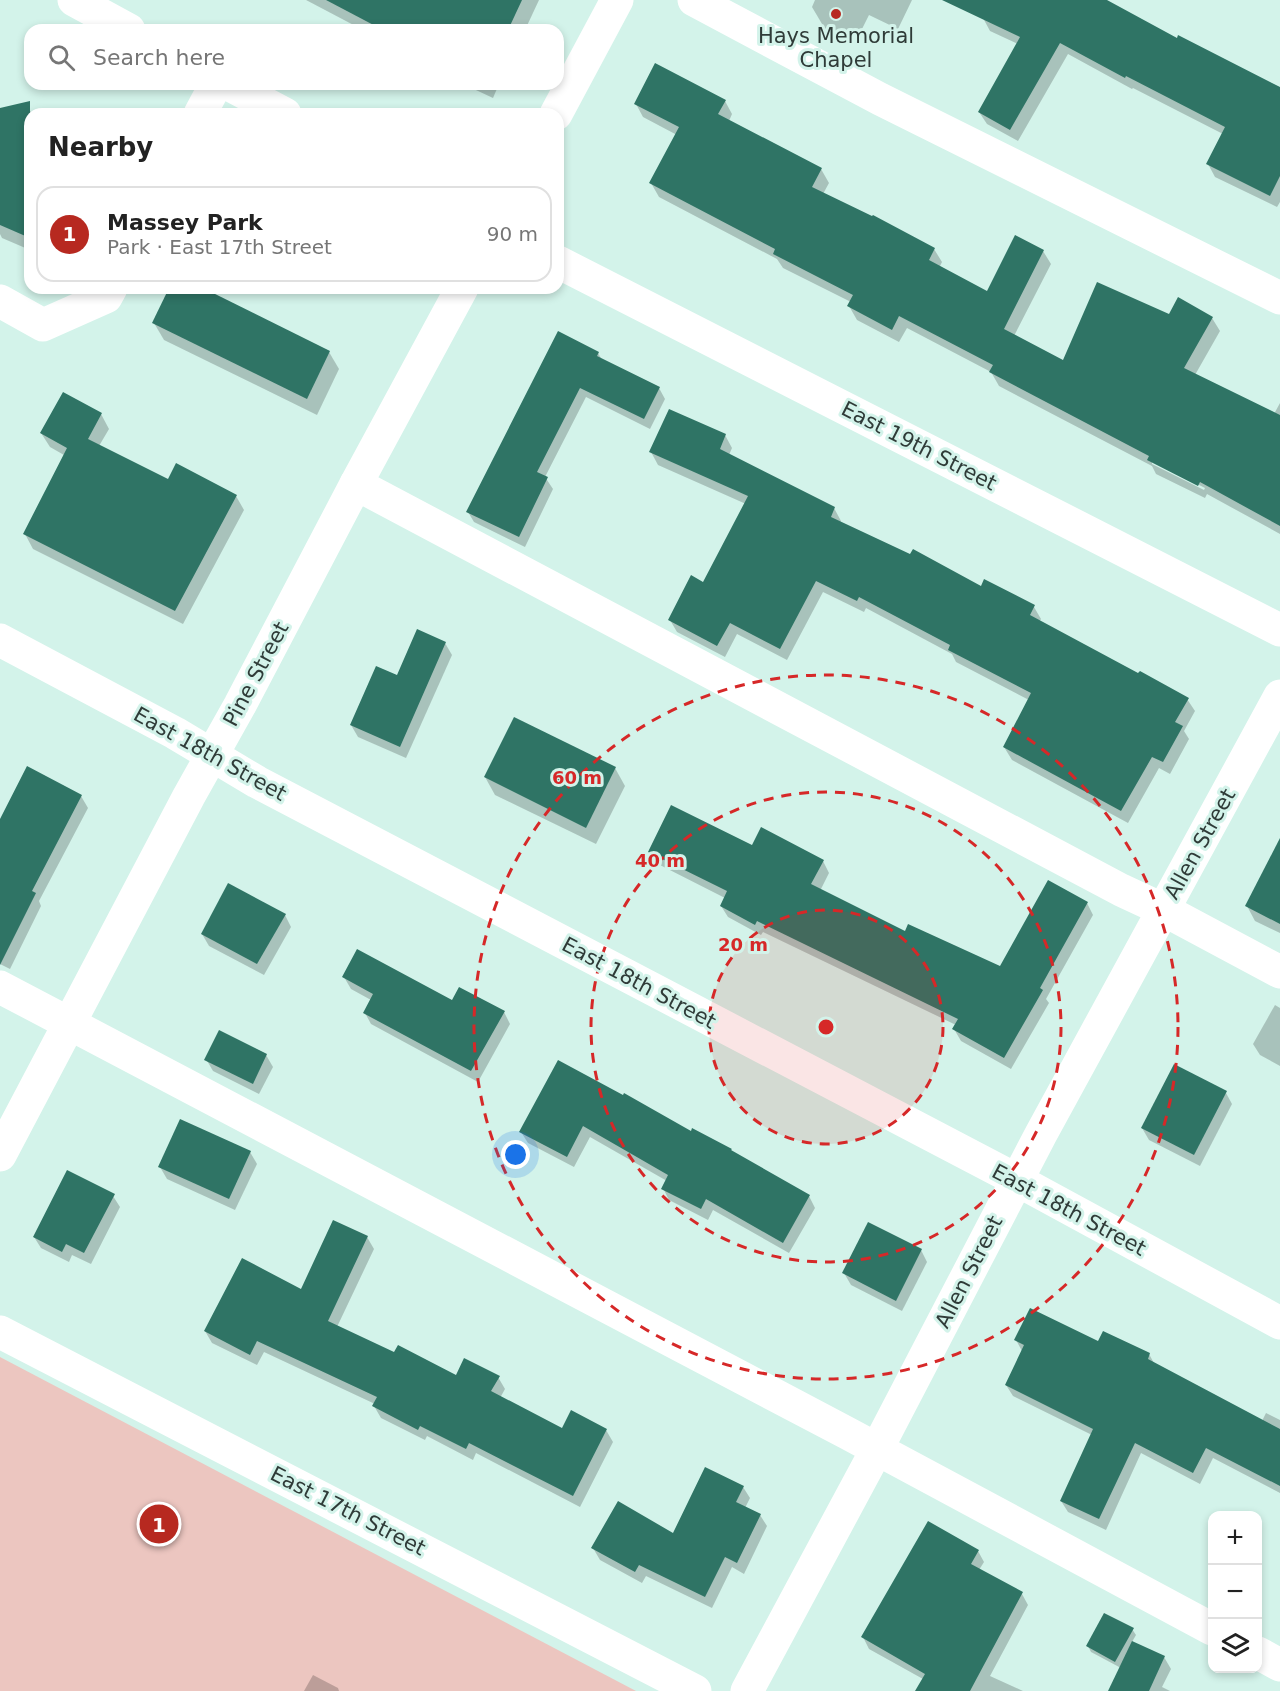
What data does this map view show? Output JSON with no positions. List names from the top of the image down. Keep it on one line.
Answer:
{"streets":{"street":["East 19th Street","Pine Street","East 18th Street","Allen Street","East 17th Street"]},"crossings":[["Pine Street","East 18th Street"],["East 18th Street","Allen Street"]],"places":["Hays Memorial Chapel"],"page":{"search":"Search here","heading":"Nearby","list":[{"mark":"1","name":"Massey Park","note":"Park · East 17th Street","value":"90 m"}],"pins":"1","map_buttons":["+","−"]},"rings":["60 m","40 m","20 m"]}
